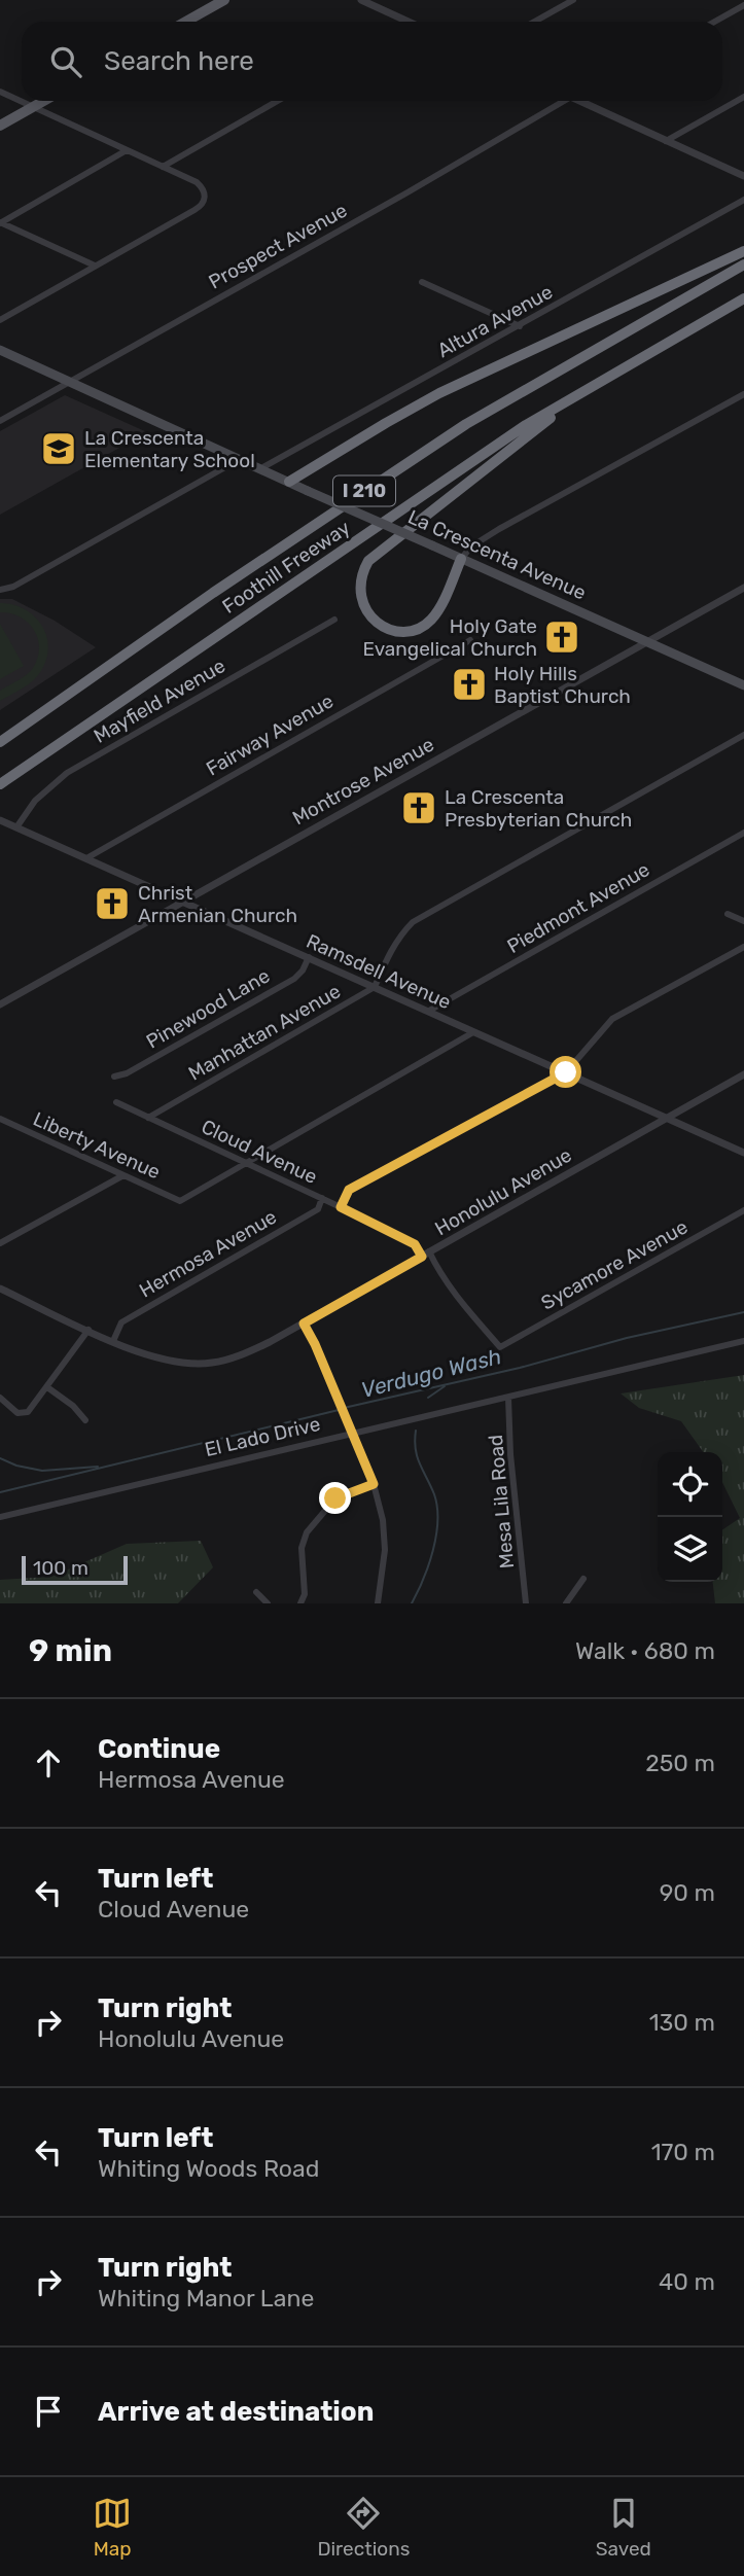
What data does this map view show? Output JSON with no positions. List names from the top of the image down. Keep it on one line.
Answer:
{"streets":{"highway":["I 210","Foothill Freeway"],"main road":["La Crescenta Avenue"],"street":["Prospect Avenue","Altura Avenue","Mayfield Avenue","Fairway Avenue","Montrose Avenue","Piedmont Avenue","Ramsdell Avenue","Pinewood Lane","Manhattan Avenue","Liberty Avenue","Cloud Avenue","Honolulu Avenue","Hermosa Avenue","Sycamore Avenue","El Lado Drive","Mesa Lila Road"]},"crossings":[["Prospect Avenue","La Crescenta Avenue"],["Altura Avenue","La Crescenta Avenue"],["La Crescenta Avenue","Montrose Avenue"],["Mayfield Avenue","Ramsdell Avenue"],["Fairway Avenue","Ramsdell Avenue"],["Montrose Avenue","Ramsdell Avenue"],["Piedmont Avenue","Ramsdell Avenue"],["Ramsdell Avenue","Pinewood Lane"],["Ramsdell Avenue","Manhattan Avenue"],["Ramsdell Avenue","Honolulu Avenue"],["Manhattan Avenue","Cloud Avenue"],["Liberty Avenue","Cloud Avenue"],["Cloud Avenue","Honolulu Avenue"],["Cloud Avenue","Hermosa Avenue"],["Honolulu Avenue","Hermosa Avenue"],["Honolulu Avenue","Sycamore Avenue"],["El Lado Drive","Mesa Lila Road"]],"water":["Verdugo Wash"],"places":{"school or university":["La Crescenta Elementary School"],"church":["Holy Gate Evangelical Church","Holy Hills Baptist Church","La Crescenta Presbyterian Church","Christ Armenian Church"]},"scale_bar":"100 m","page":{"search":"Search here","scale":"100 m","heading":["9 min","Walk · 680 m"],"list":[["Continue","Hermosa Avenue","250 m"],["Turn left","Cloud Avenue","90 m"],["Turn right","Honolulu Avenue","130 m"],["Turn left","Whiting Woods Road","170 m"],["Turn right","Whiting Manor Lane","40 m"],"Arrive at destination"],"nav":["Map","Directions","Saved"]}}
